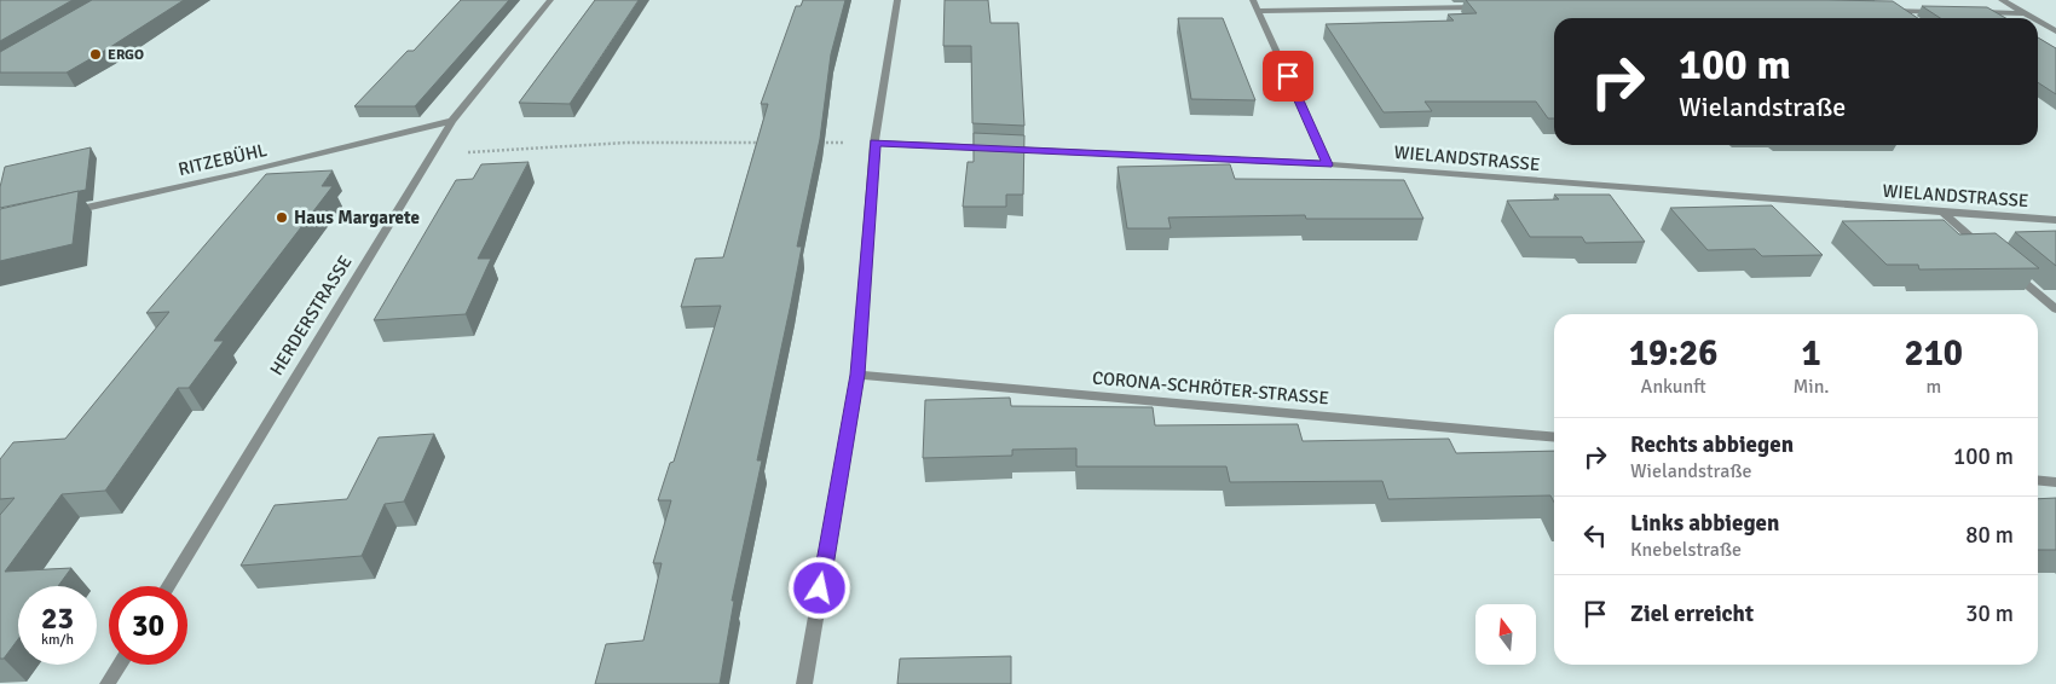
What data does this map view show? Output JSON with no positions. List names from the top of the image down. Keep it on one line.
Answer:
{"streets":{"street":["WIELANDSTRASSE","RITZEBÜHL","HERDERSTRASSE","CORONA-SCHRÖTER-STRASSE"]},"crossings":[["RITZEBÜHL","HERDERSTRASSE"]],"places":["ERGO","Haus Margarete"],"north":"top","page":{"turn":["100 m","Wielandstraße"],"eta":["19:26","Ankunft","1","Min.","210","m"],"list":[{"name":"Rechts abbiegen","note":"Wielandstraße","value":"100 m"},{"name":"Links abbiegen","note":"Knebelstraße","value":"80 m"},{"name":"Ziel erreicht","value":"30 m"}],"speed":"23 km/h","limit":"30"}}
